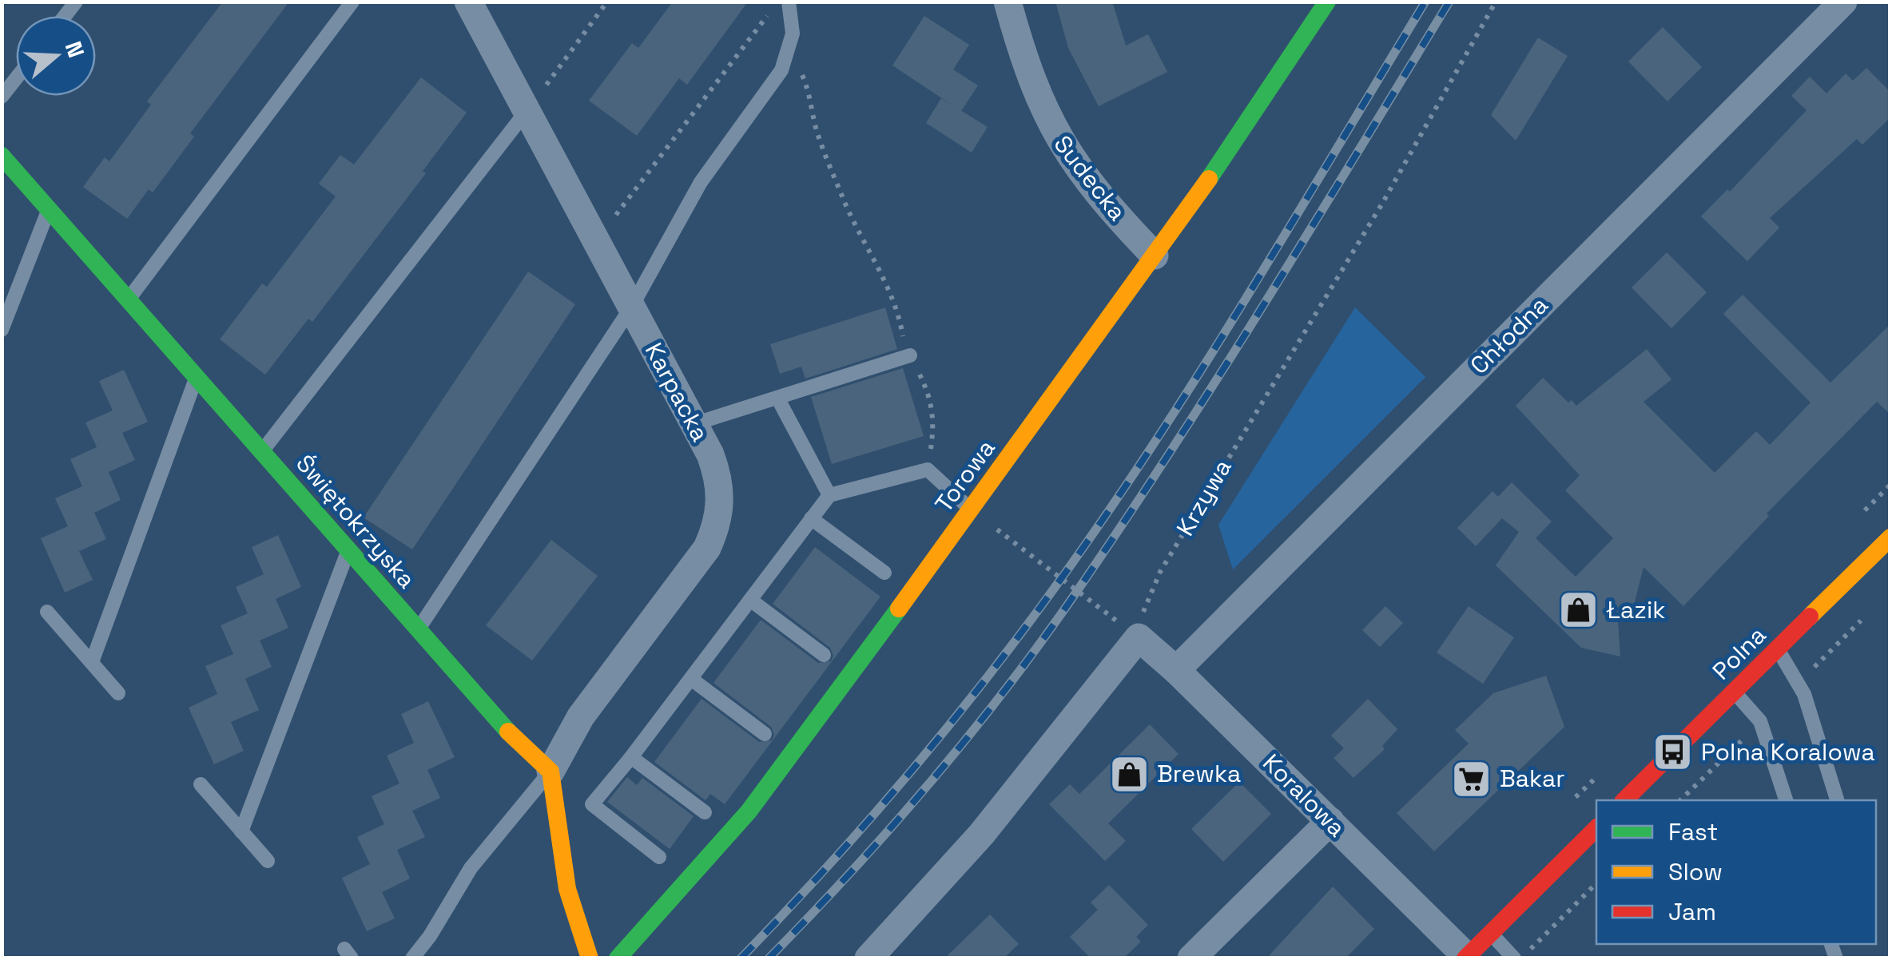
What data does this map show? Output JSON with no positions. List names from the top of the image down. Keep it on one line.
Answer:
{"streets":{"street":["Sudecka","Chłodna","Karpacka","Torowa","Świętokrzyska","Polna","Koralowa"],"path":["Krzywa"]},"crossings":[["Sudecka","Torowa"],["Chłodna","Koralowa"],["Karpacka","Świętokrzyska"],["Krzywa","Koralowa"]],"places":{"shop":["Łazik","Brewka"],"bus stop":["Polna Koralowa"],"supermarket":["Bakar"]},"legend":["Fast","Slow","Jam"],"north":"right"}
